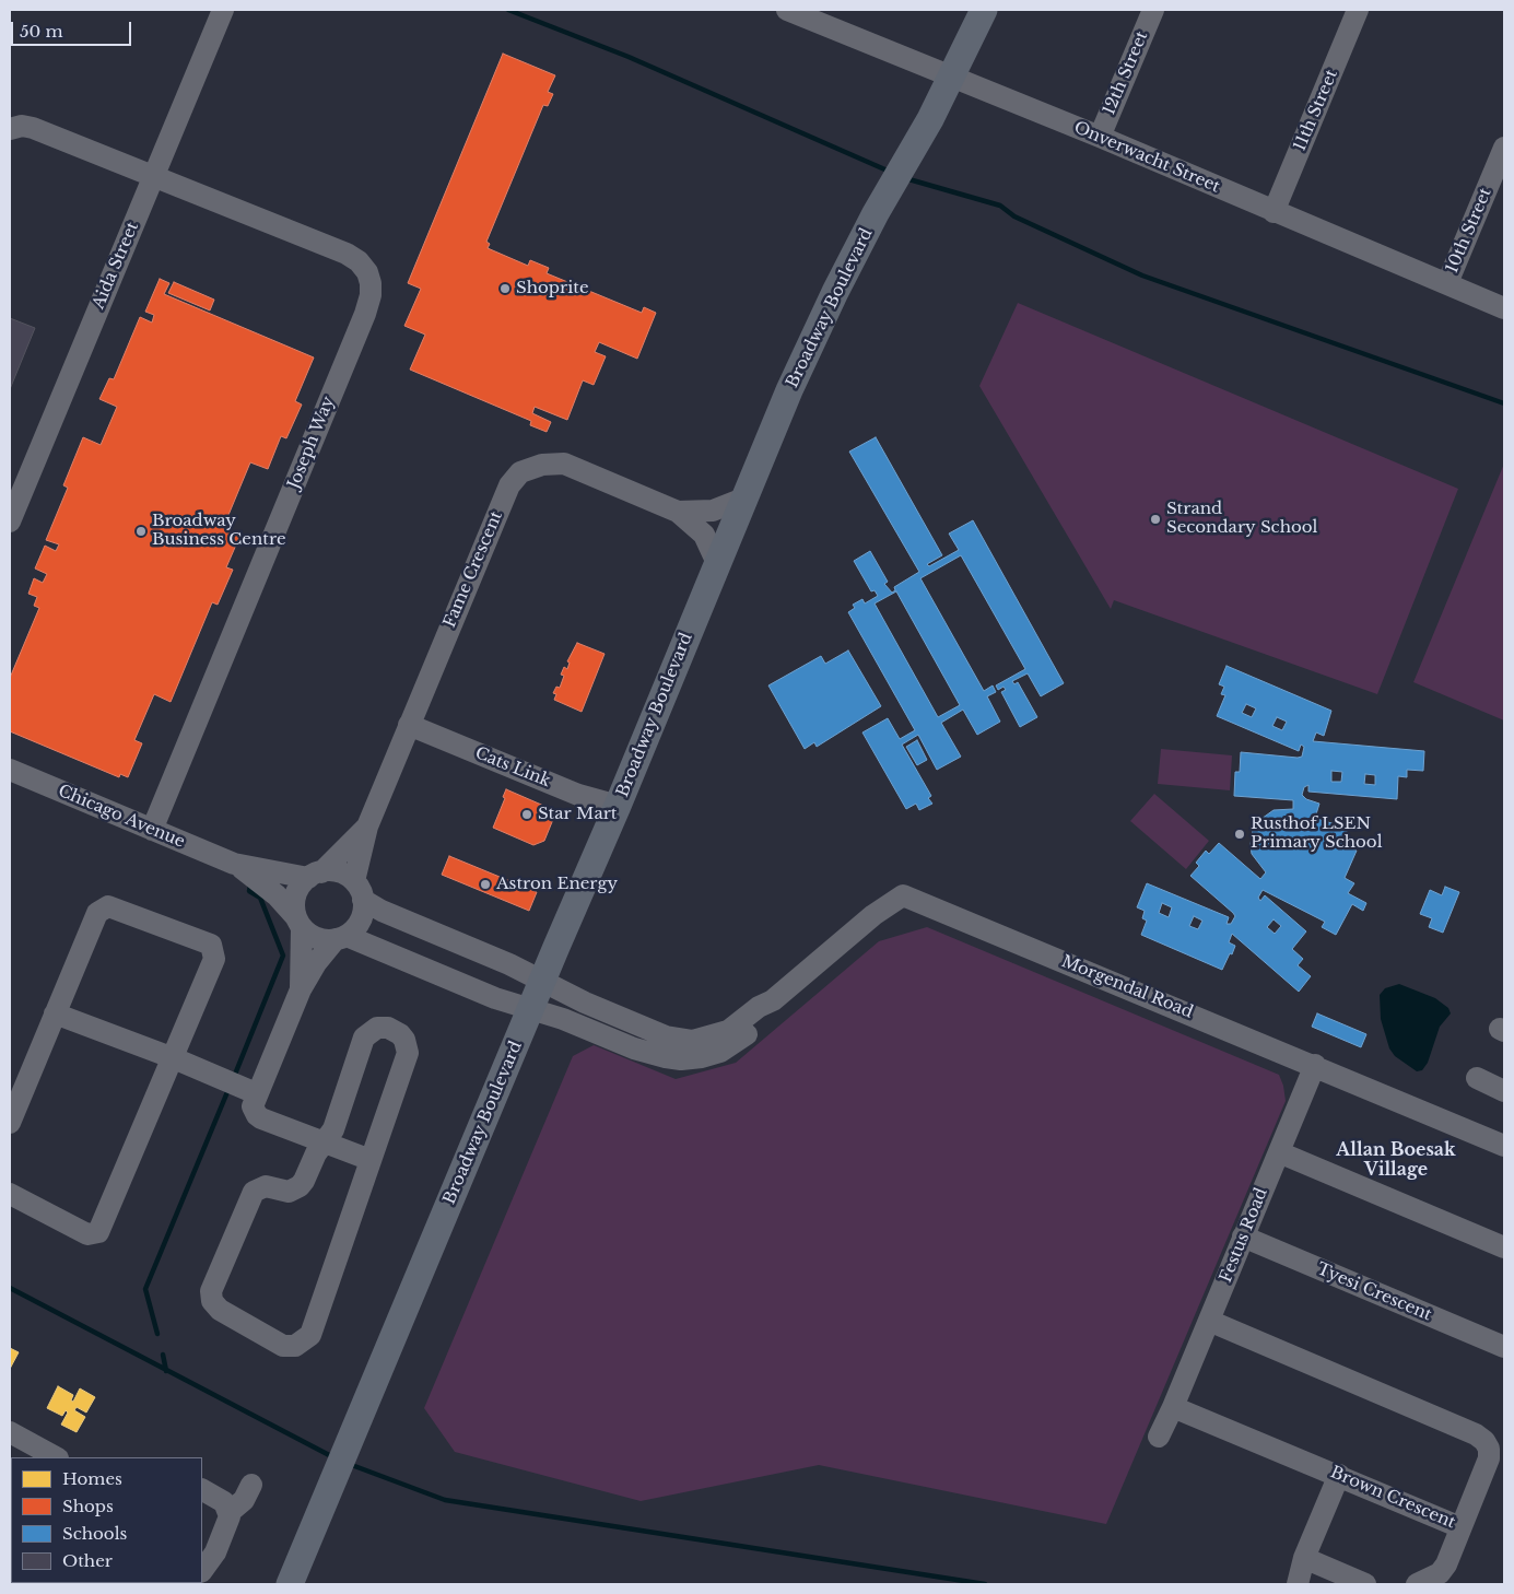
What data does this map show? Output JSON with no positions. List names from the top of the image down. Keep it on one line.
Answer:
{"streets":{"main road":["Broadway Boulevard"],"street":["12th Street","11th Street","Onverwacht Street","10th Street","Aida Street","Joseph Way","Fame Crescent","Cats Link","Chicago Avenue","Morgendal Road","Festus Road","Tyesi Crescent","Brown Crescent"]},"crossings":[["12th Street","Onverwacht Street"],["11th Street","Onverwacht Street"],["Onverwacht Street","10th Street"],["Onverwacht Street","Broadway Boulevard"],["Aida Street","Joseph Way"],["Broadway Boulevard","Fame Crescent"],["Broadway Boulevard","Cats Link"],["Broadway Boulevard","Morgendal Road"],["Joseph Way","Chicago Avenue"],["Fame Crescent","Cats Link"],["Fame Crescent","Chicago Avenue"],["Morgendal Road","Festus Road"],["Festus Road","Tyesi Crescent"],["Festus Road","Brown Crescent"]],"districts":["Allan Boesak Village"],"places":["Shoprite","Strand Secondary School","Broadway Business Centre","Star Mart","Rusthof LSEN Primary School","Astron Energy"],"legend":["Homes","Shops","Schools","Other"],"scale_bar":"50 m"}
